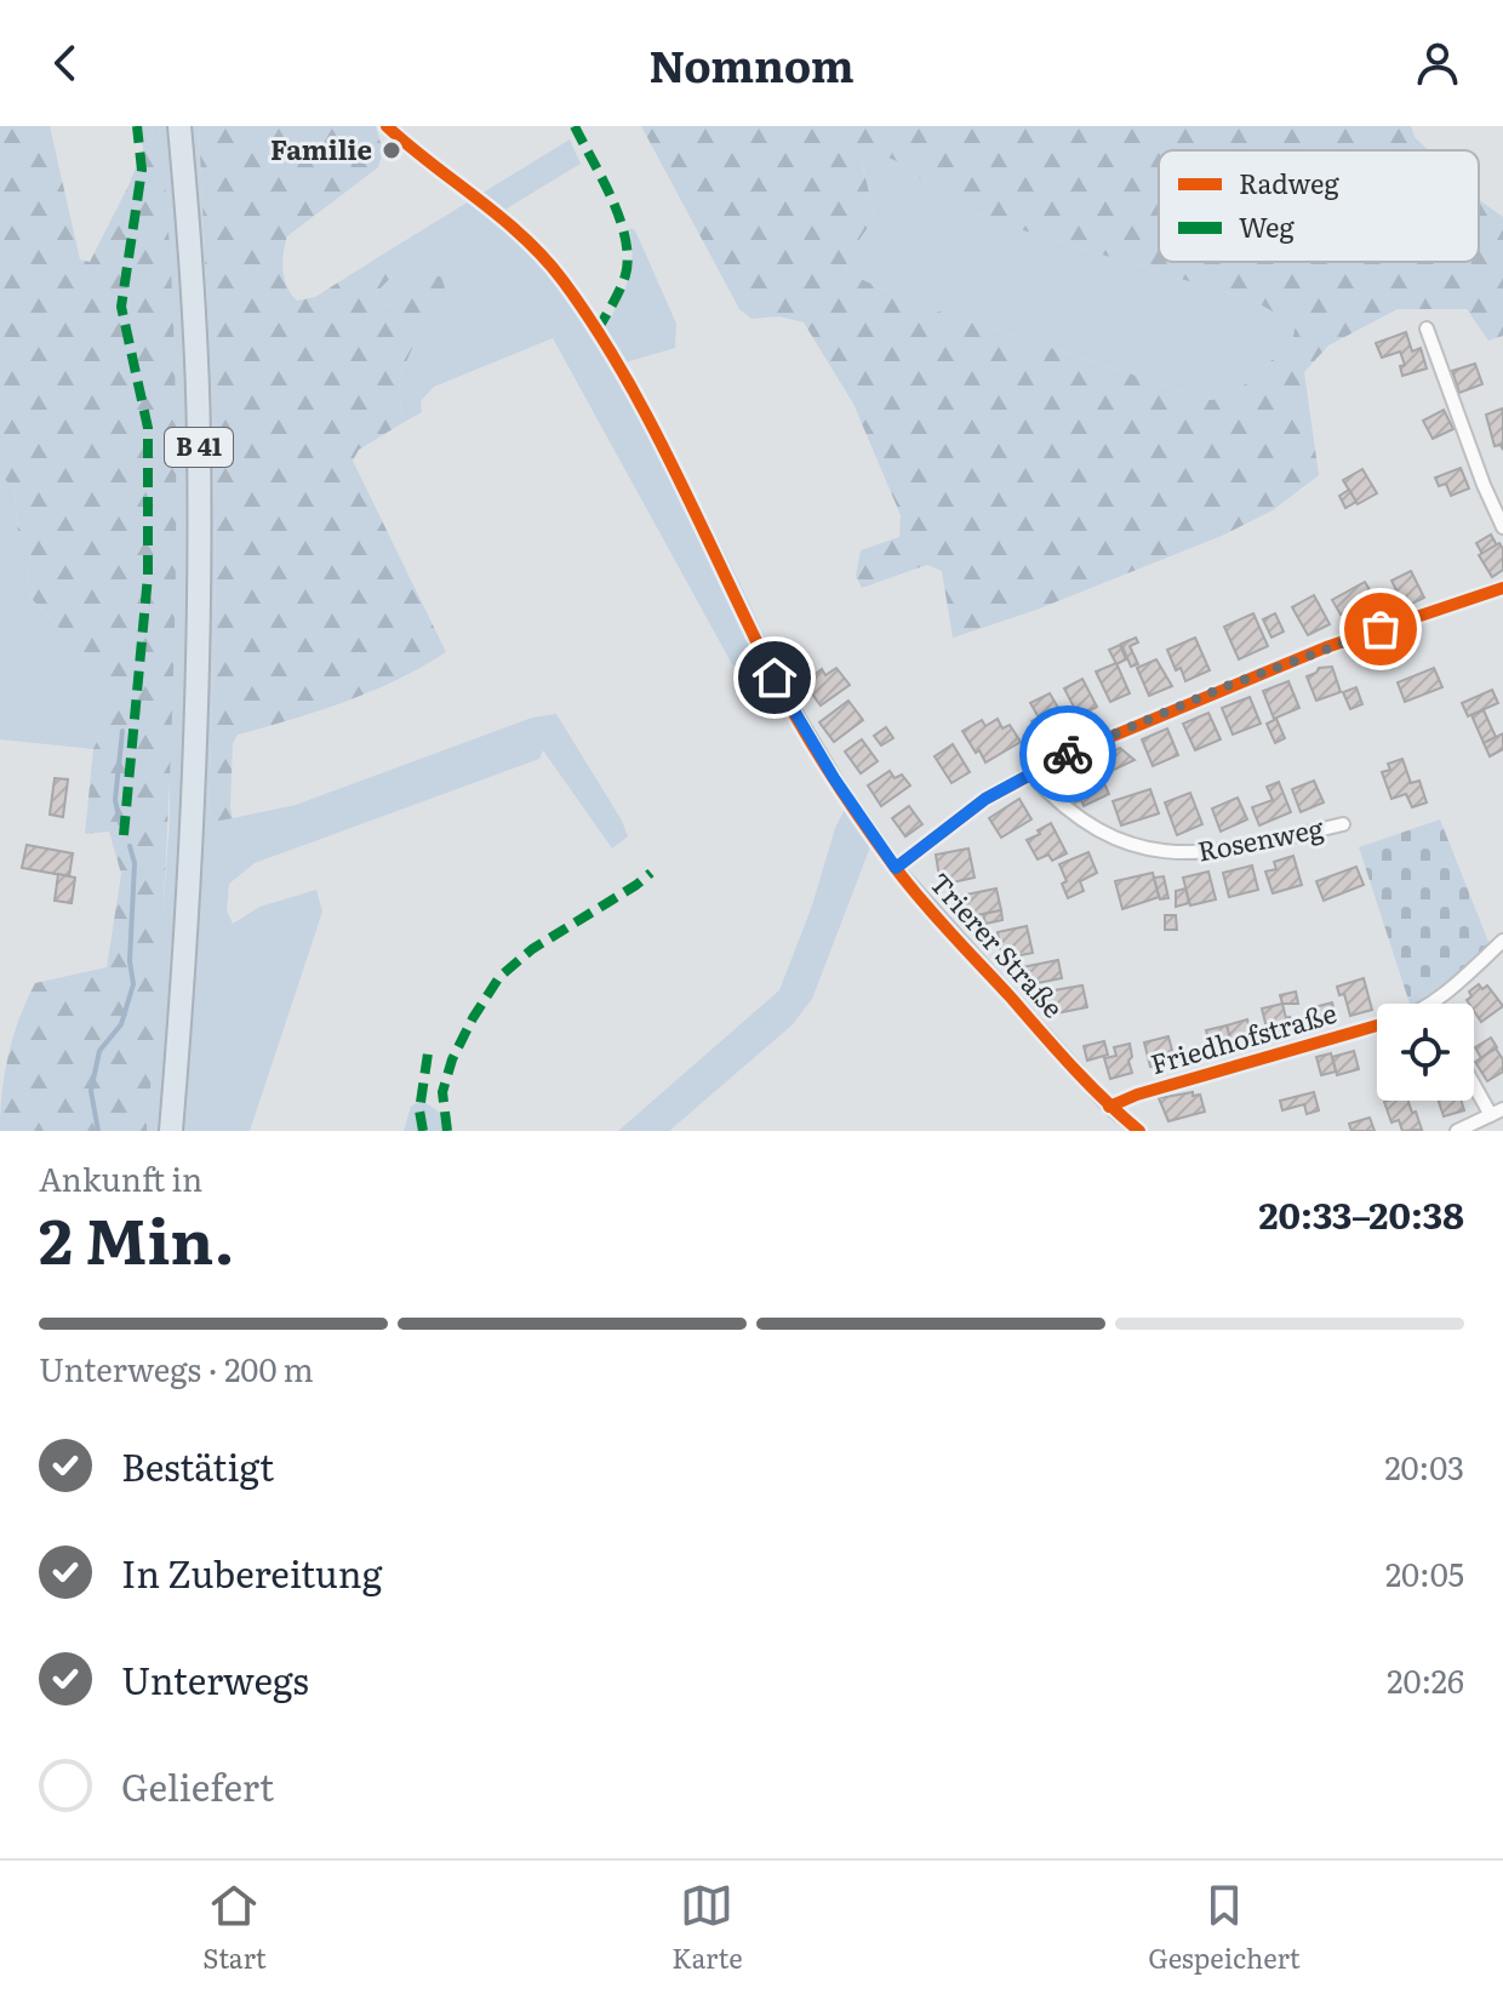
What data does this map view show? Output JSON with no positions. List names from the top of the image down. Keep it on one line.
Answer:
{"streets":{"highway":["B 41"],"street":["Rosenweg","Trierer Straße","Friedhofstraße"]},"crossings":[["Trierer Straße","Friedhofstraße"]],"places":["Familie"],"legend":["Radweg","Weg"],"page":{"header":"Nomnom","heading":["2 Min.","Ankunft in","20:33–20:38"],"bar":"Unterwegs · 200 m","list":[["Bestätigt","20:03"],["In Zubereitung","20:05"],["Unterwegs","20:26"],"Geliefert"],"tabs":["Start","Karte","Gespeichert"]}}
